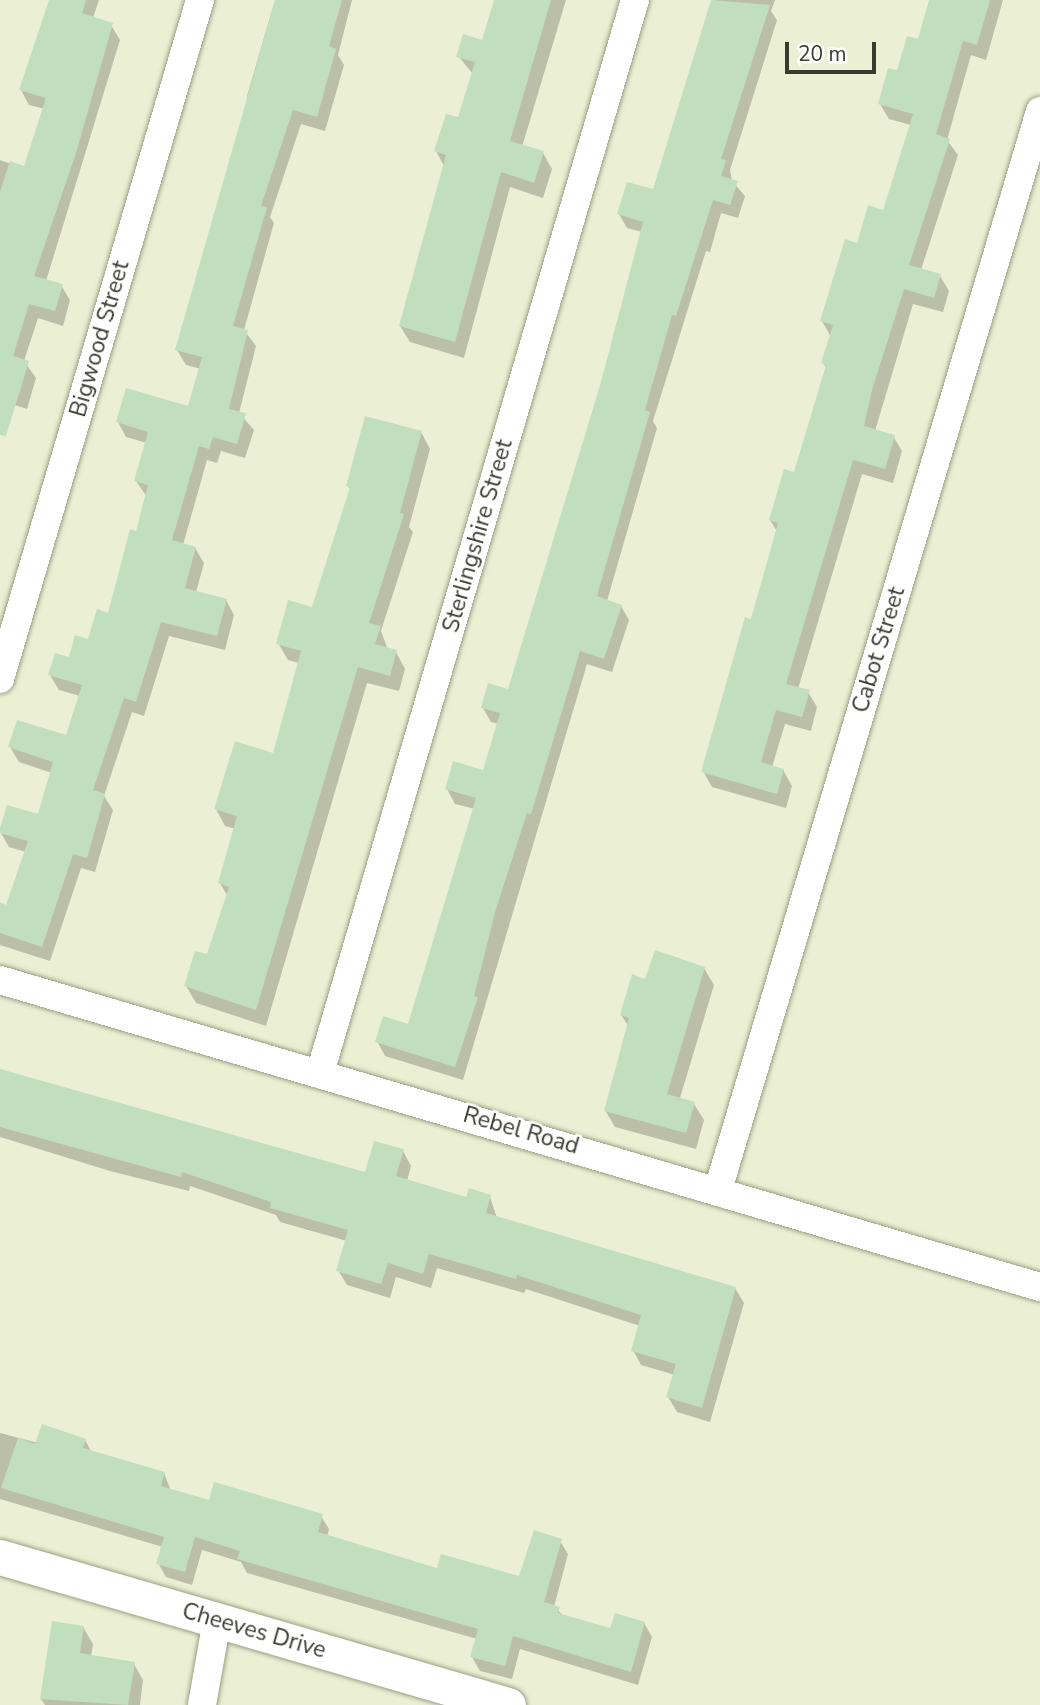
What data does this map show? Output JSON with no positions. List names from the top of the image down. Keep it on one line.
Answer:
{"streets":{"street":["Bigwood Street","Sterlingshire Street","Cabot Street","Rebel Road","Cheeves Drive"]},"crossings":[["Sterlingshire Street","Rebel Road"],["Cabot Street","Rebel Road"]],"scale_bar":"20 m"}
